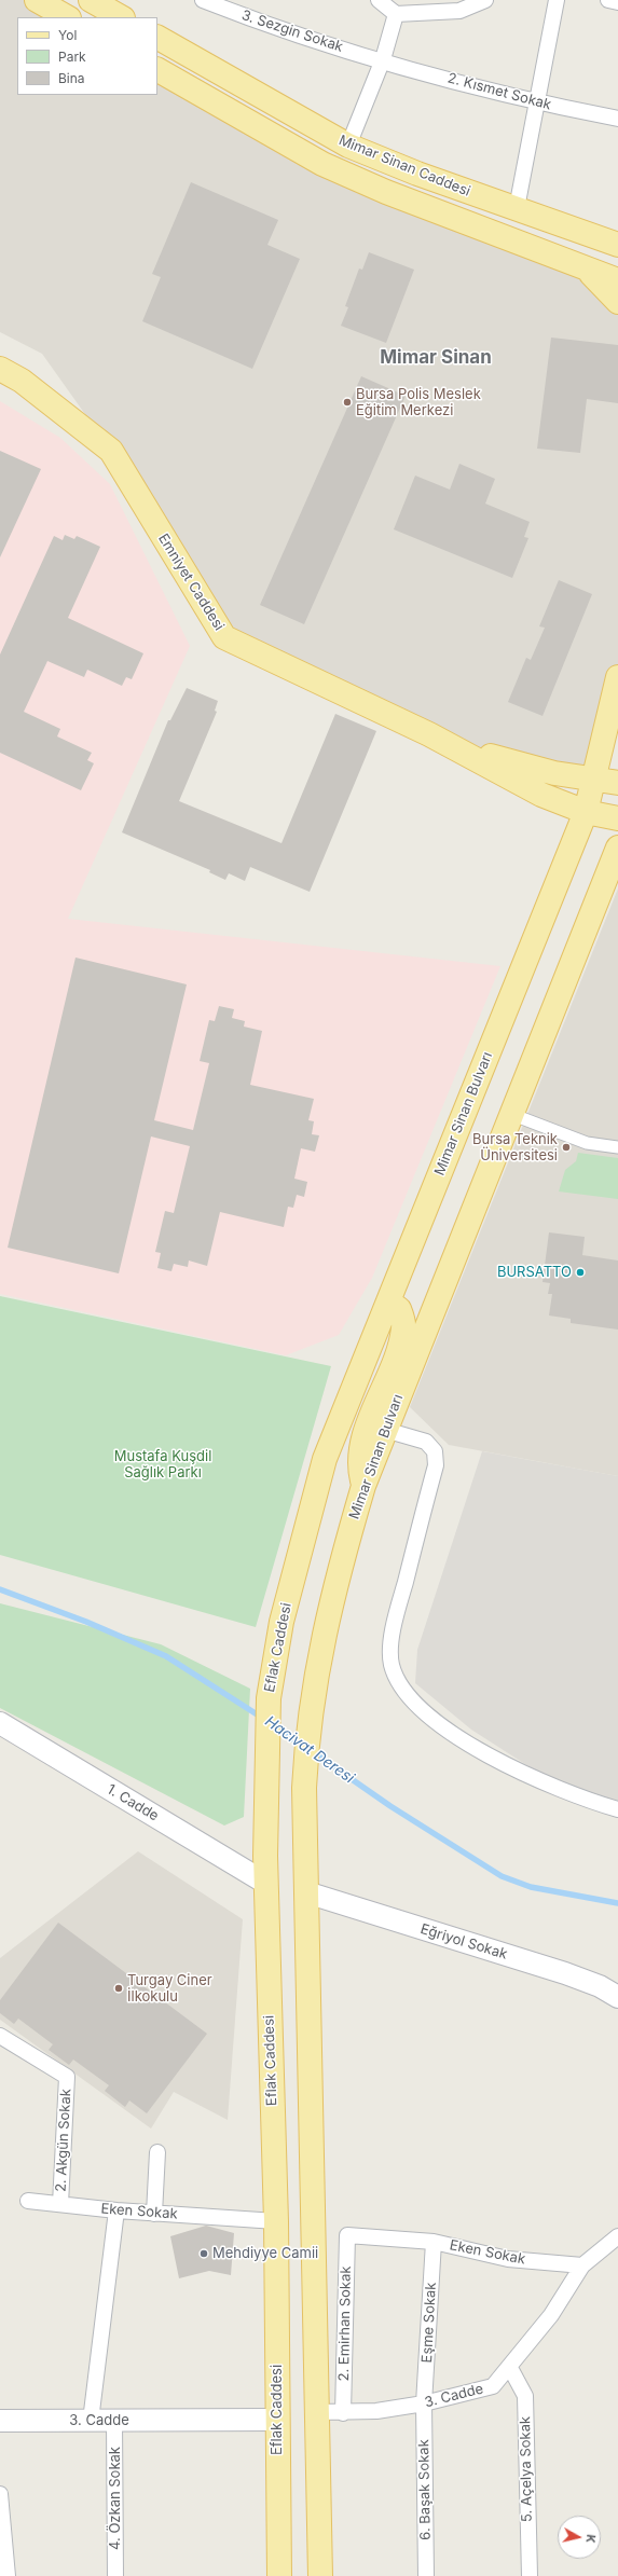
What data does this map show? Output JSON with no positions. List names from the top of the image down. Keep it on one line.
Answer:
{"streets":{"main road":["Mimar Sinan Caddesi","Emniyet Caddesi","Mimar Sinan Bulvarı","Eflak Caddesi","1. Cadde","Eğriyol Sokak","3. Cadde"],"street":["3. Sezgin Sokak","2. Kısmet Sokak","2. Akgün Sokak","Eken Sokak","Eşme Sokak","2. Emirhan Sokak","5. Açelya Sokak","6. Başak Sokak","4. Özkan Sokak"]},"crossings":[["3. Sezgin Sokak","2. Kısmet Sokak"],["Mimar Sinan Bulvarı","Eflak Caddesi"],["Mimar Sinan Bulvarı","Eğriyol Sokak"],["Eflak Caddesi","1. Cadde"],["Eflak Caddesi","Eken Sokak"],["Eflak Caddesi","3. Cadde"],["2. Akgün Sokak","Eken Sokak"],["Eken Sokak","Eşme Sokak"],["Eken Sokak","2. Emirhan Sokak"],["Eken Sokak","3. Cadde"],["Eşme Sokak","3. Cadde"],["Eşme Sokak","6. Başak Sokak"],["2. Emirhan Sokak","3. Cadde"],["3. Cadde","5. Açelya Sokak"],["3. Cadde","6. Başak Sokak"],["3. Cadde","4. Özkan Sokak"]],"districts":["Mimar Sinan"],"water":["Hacivat Deresi"],"parks":["Mustafa Kuşdil Sağlık Parkı"],"places":["Bursa Polis Meslek Eğitim Merkezi","Bursa Teknik Üniversitesi","BURSATTO","Turgay Ciner İlkokulu","Mehdiyye Camii"],"legend":["Yol","Park","Bina"],"north":"right"}
